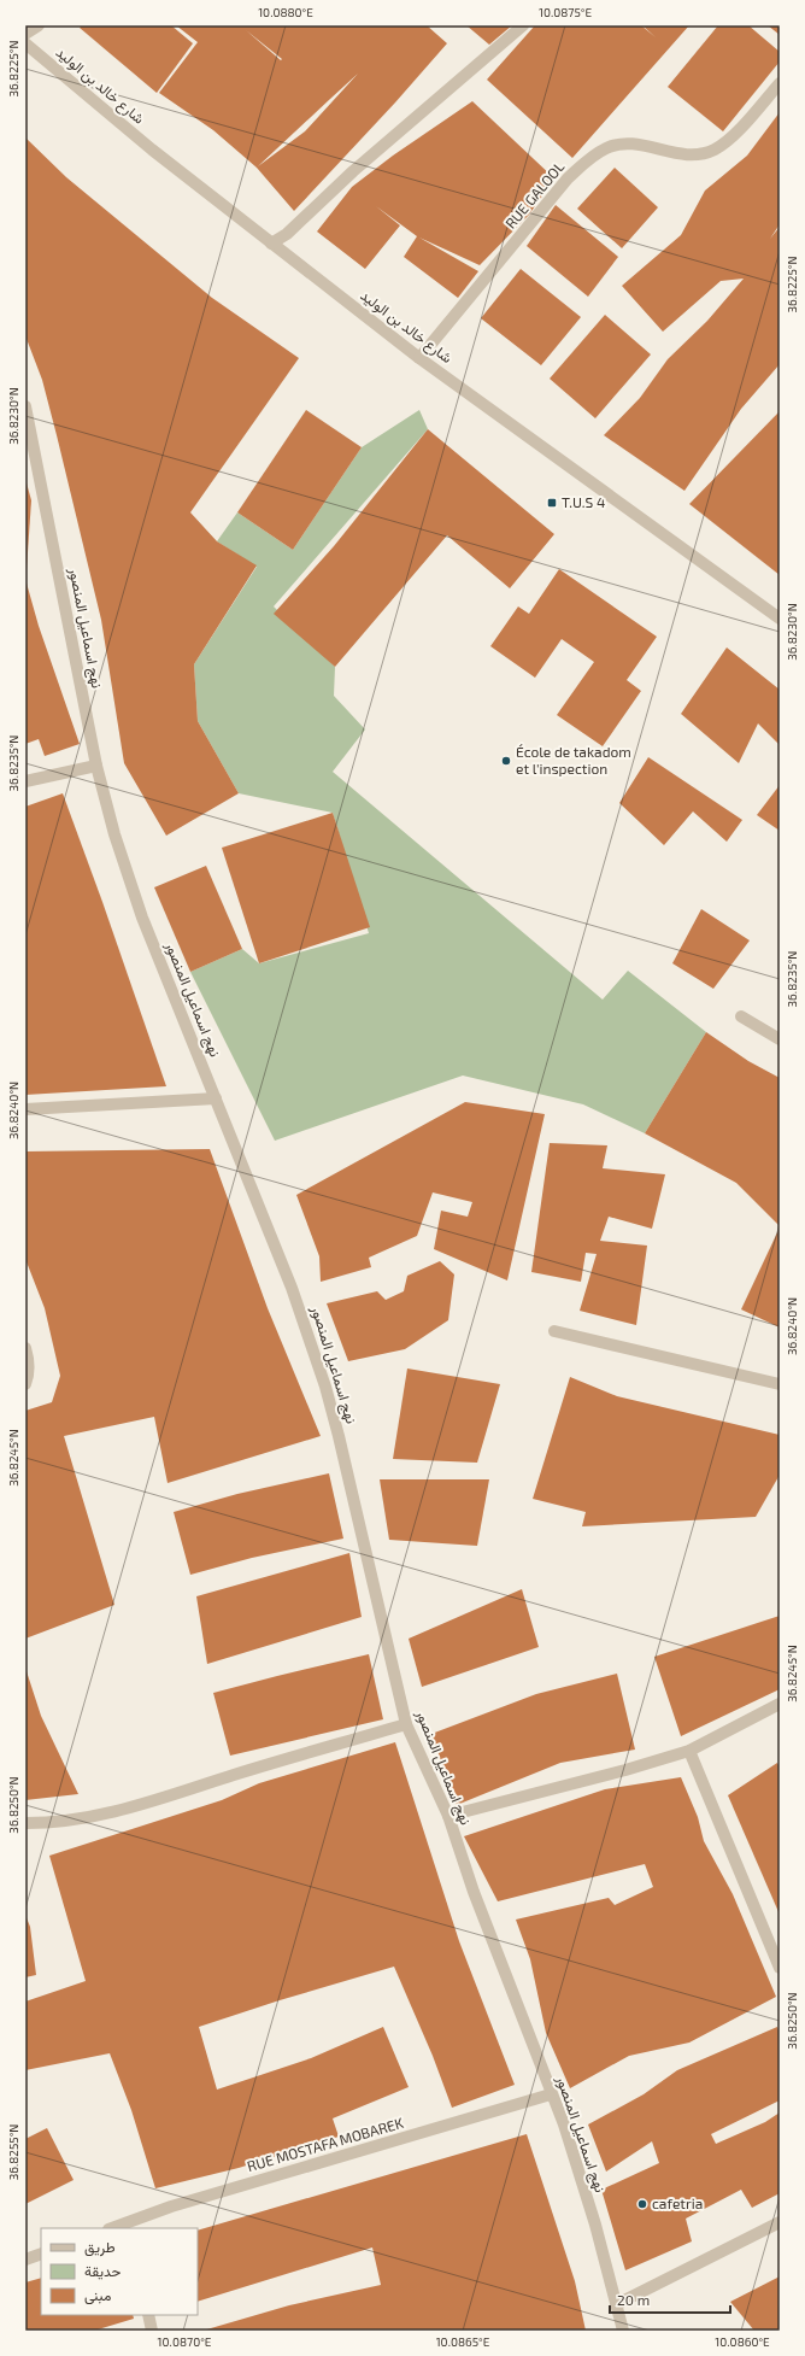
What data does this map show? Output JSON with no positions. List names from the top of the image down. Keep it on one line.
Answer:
{"streets":{"street":["شارع خالد بن الوليد","RUE GALOOL","نهج اسماعيل المنصور","RUE MOSTAFA MOBAREK"]},"crossings":[["شارع خالد بن الوليد","RUE GALOOL"],["نهج اسماعيل المنصور","RUE MOSTAFA MOBAREK"]],"places":{"transit":["T.U.S 4"],"other":["École de takadom et l'inspection","cafetria"]},"legend":["طريق","حديقة","مبنى"],"scale_bar":"20 m","coordinates":["10.0880°E","10.0875°E","36.8225°N","36.8230°N","36.8235°N","36.8240°N","36.8245°N","36.8250°N","36.8255°N","10.0870°E","10.0865°E","10.0860°E"]}
